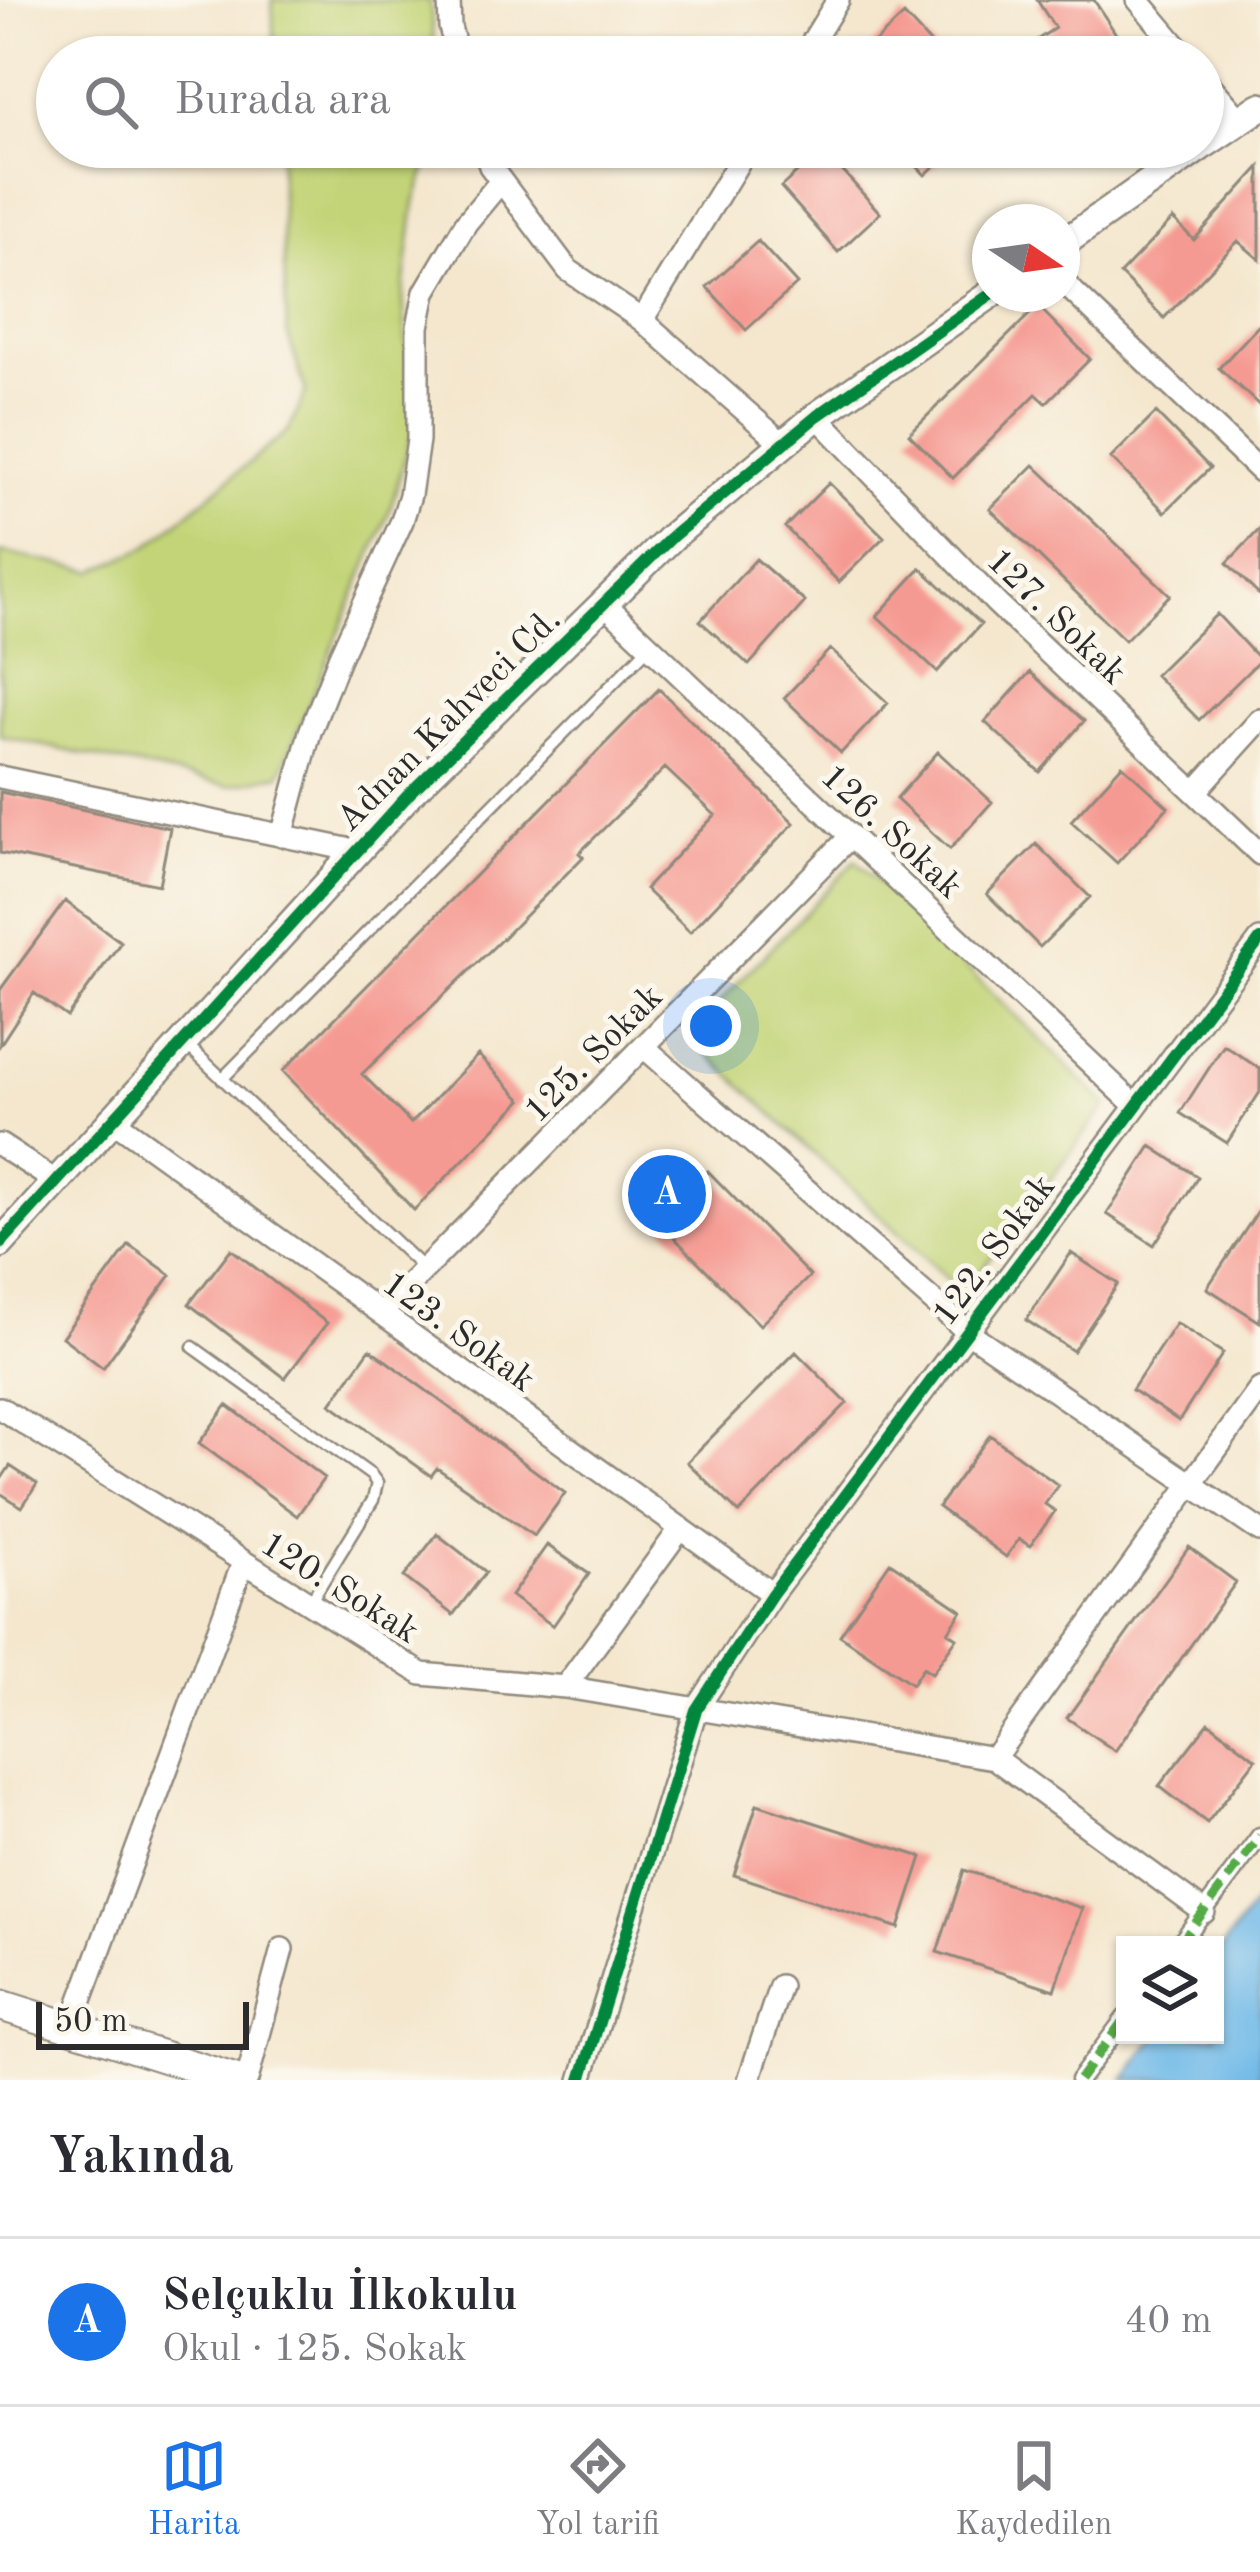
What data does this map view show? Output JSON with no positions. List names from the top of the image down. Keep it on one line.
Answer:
{"streets":{"street":["127. Sokak","Adnan Kahveci Cd.","126. Sokak","125. Sokak","122. Sokak","123. Sokak","120. Sokak"]},"crossings":[["127. Sokak","Adnan Kahveci Cd."],["Adnan Kahveci Cd.","126. Sokak"],["Adnan Kahveci Cd.","123. Sokak"],["126. Sokak","125. Sokak"],["126. Sokak","122. Sokak"],["125. Sokak","123. Sokak"],["122. Sokak","123. Sokak"],["122. Sokak","120. Sokak"]],"scale_bar":"50 m","north":"right","page":{"search":"Burada ara","pins":"A","scale":"50 m","heading":"Yakında","list":[{"mark":"A","name":"Selçuklu İlkokulu","note":"Okul · 125. Sokak","value":"40 m"}],"nav":["Harita","Yol tarifi","Kaydedilen"]}}
